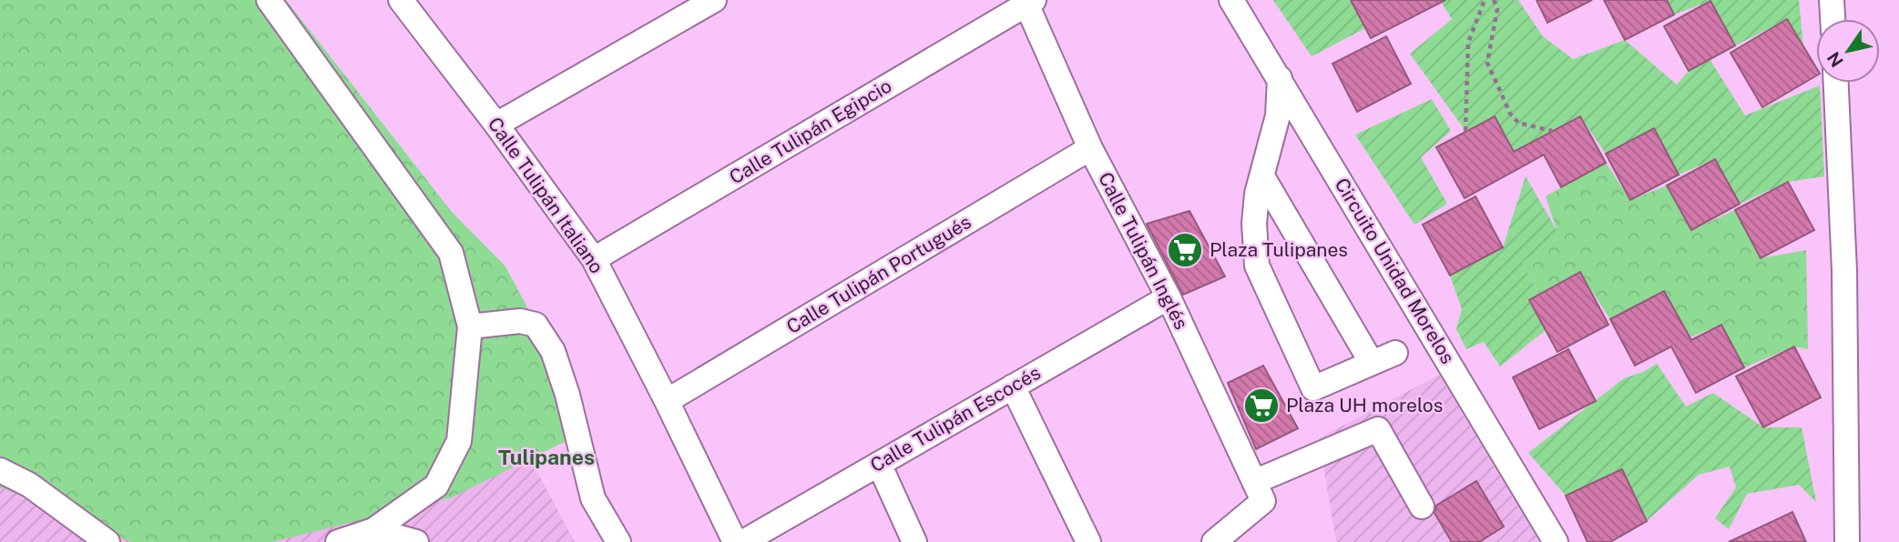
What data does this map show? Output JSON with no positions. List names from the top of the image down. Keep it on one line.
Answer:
{"streets":{"street":["Calle Tulipán Egipcio","Calle Tulipán Italiano","Calle Tulipán Inglés","Circuito Unidad Morelos","Calle Tulipán Portugués","Calle Tulipán Escocés"]},"crossings":[["Calle Tulipán Egipcio","Calle Tulipán Italiano"],["Calle Tulipán Egipcio","Calle Tulipán Inglés"],["Calle Tulipán Italiano","Calle Tulipán Portugués"],["Calle Tulipán Inglés","Calle Tulipán Portugués"],["Calle Tulipán Inglés","Calle Tulipán Escocés"]],"districts":["Tulipanes"],"places":{"supermarket":["Plaza Tulipanes","Plaza UH morelos"]},"north":"bottom left"}
